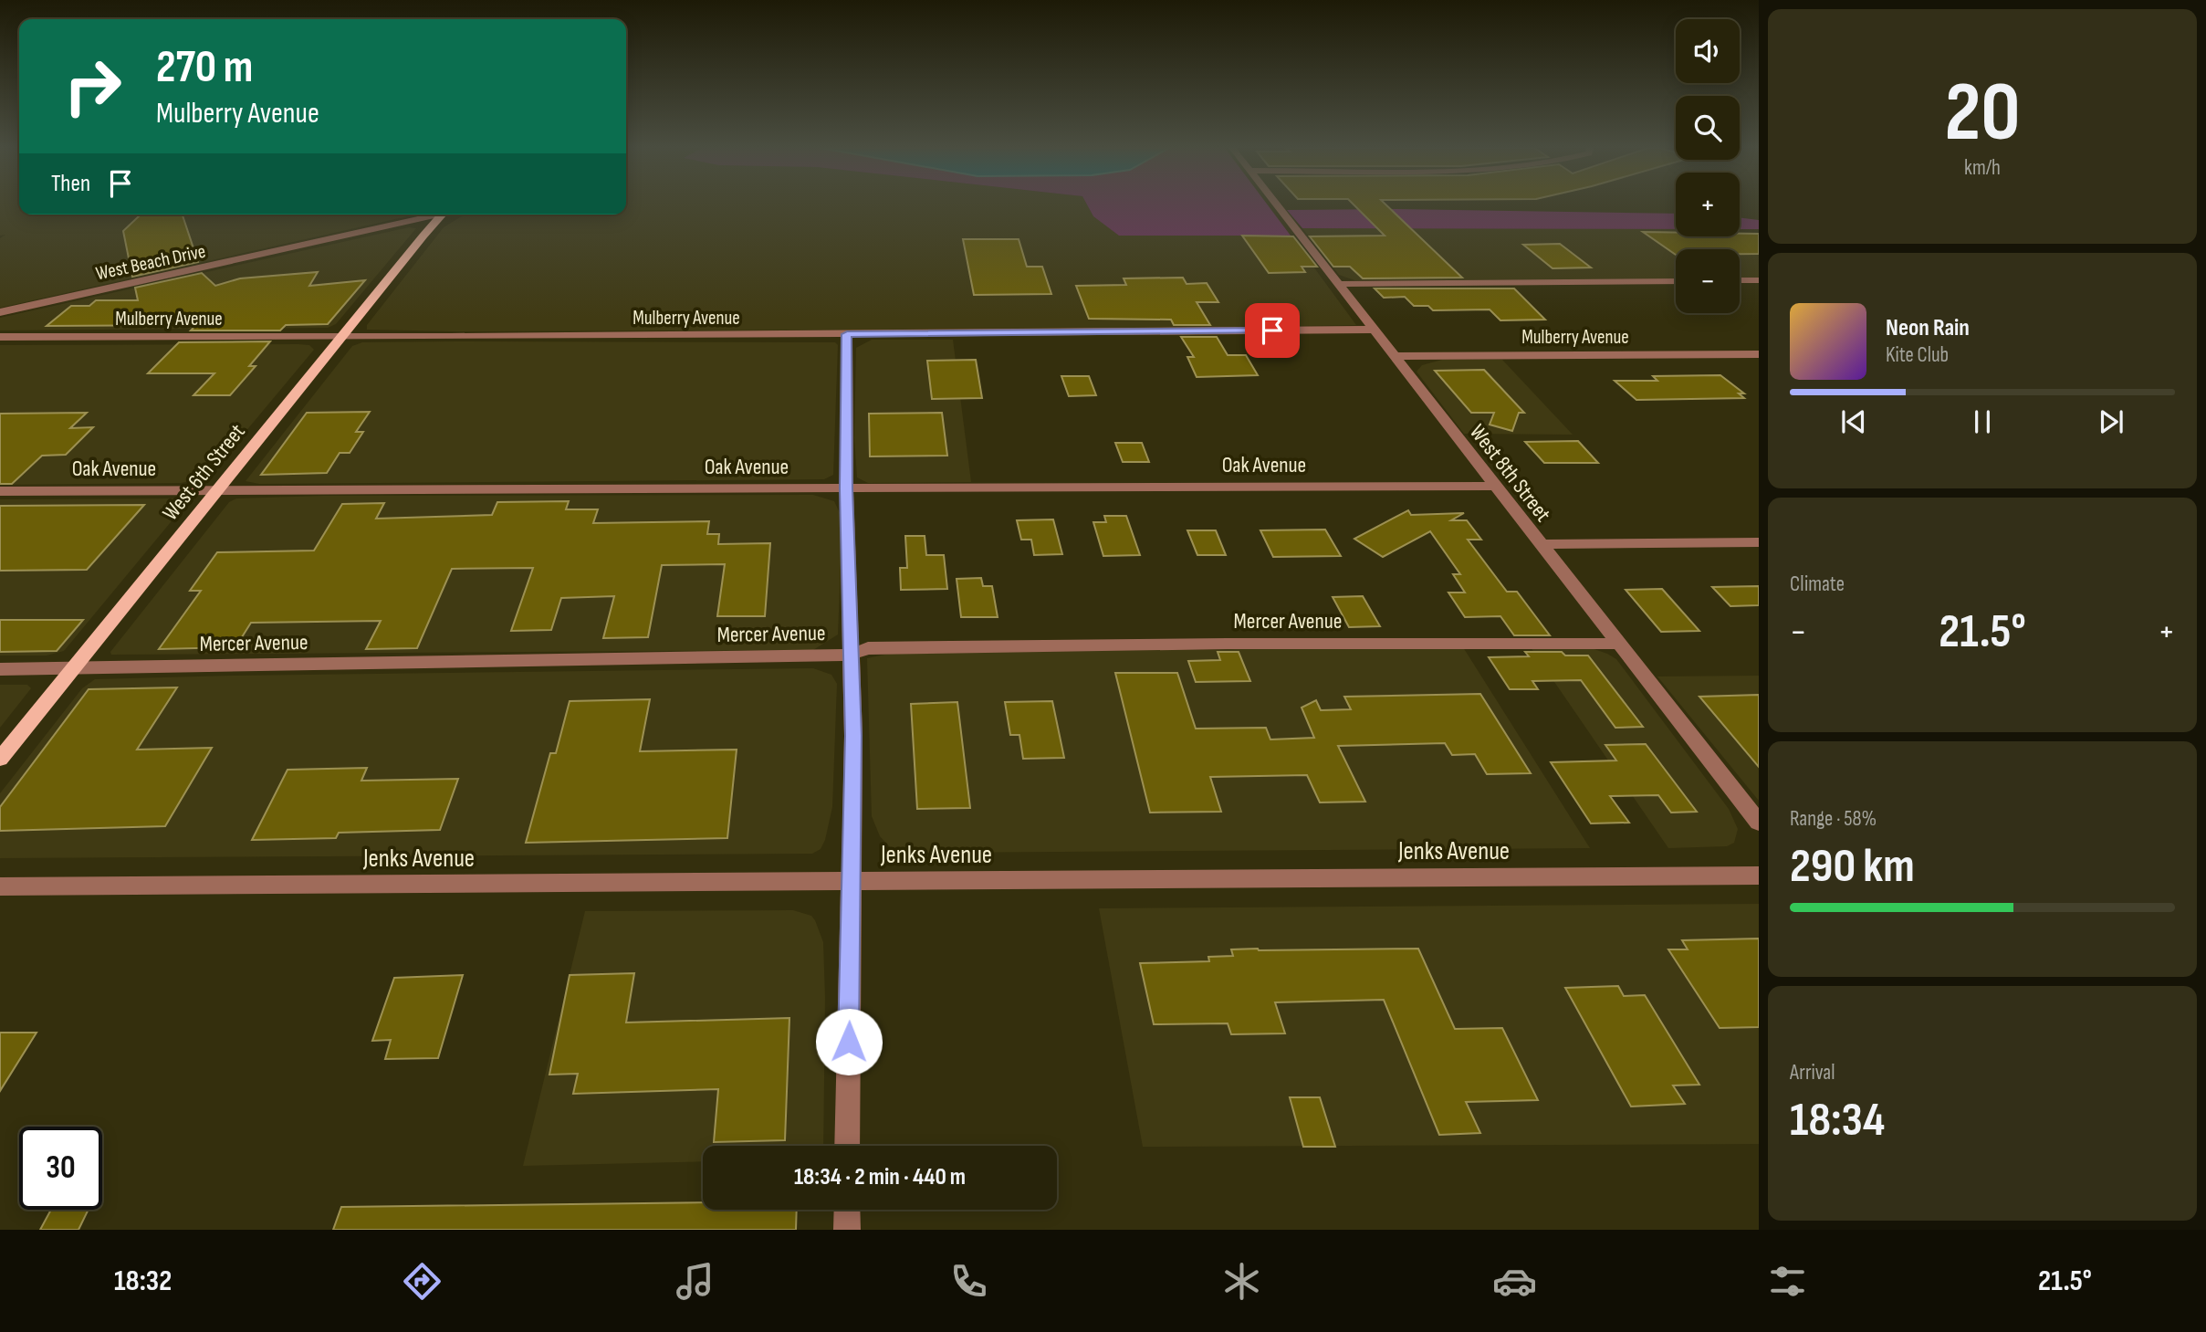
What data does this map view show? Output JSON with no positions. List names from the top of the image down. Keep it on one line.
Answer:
{"streets":{"main road":["West 6th Street"],"street":["West Beach Drive","Mulberry Avenue","Oak Avenue","West 8th Street","Mercer Avenue","Jenks Avenue"]},"crossings":[["Mulberry Avenue","West 6th Street"],["Mulberry Avenue","West 8th Street"],["Oak Avenue","West 6th Street"],["Oak Avenue","West 8th Street"],["West 6th Street","Mercer Avenue"],["West 8th Street","Mercer Avenue"]],"page":{"tile":[["20","km/h"],"Climate",["Range · 58%","290 km"],["Arrival","18:34"]],"map_buttons":["+","−"],"turn":["270 m","Mulberry Avenue"],"then":"Then","song":["Neon Rain","Kite Club"],"heat":["−","21.5°","+"],"limit":"30","trip":"18:34 · 2 min · 440 m","tabs":["18:32","21.5°"]}}
